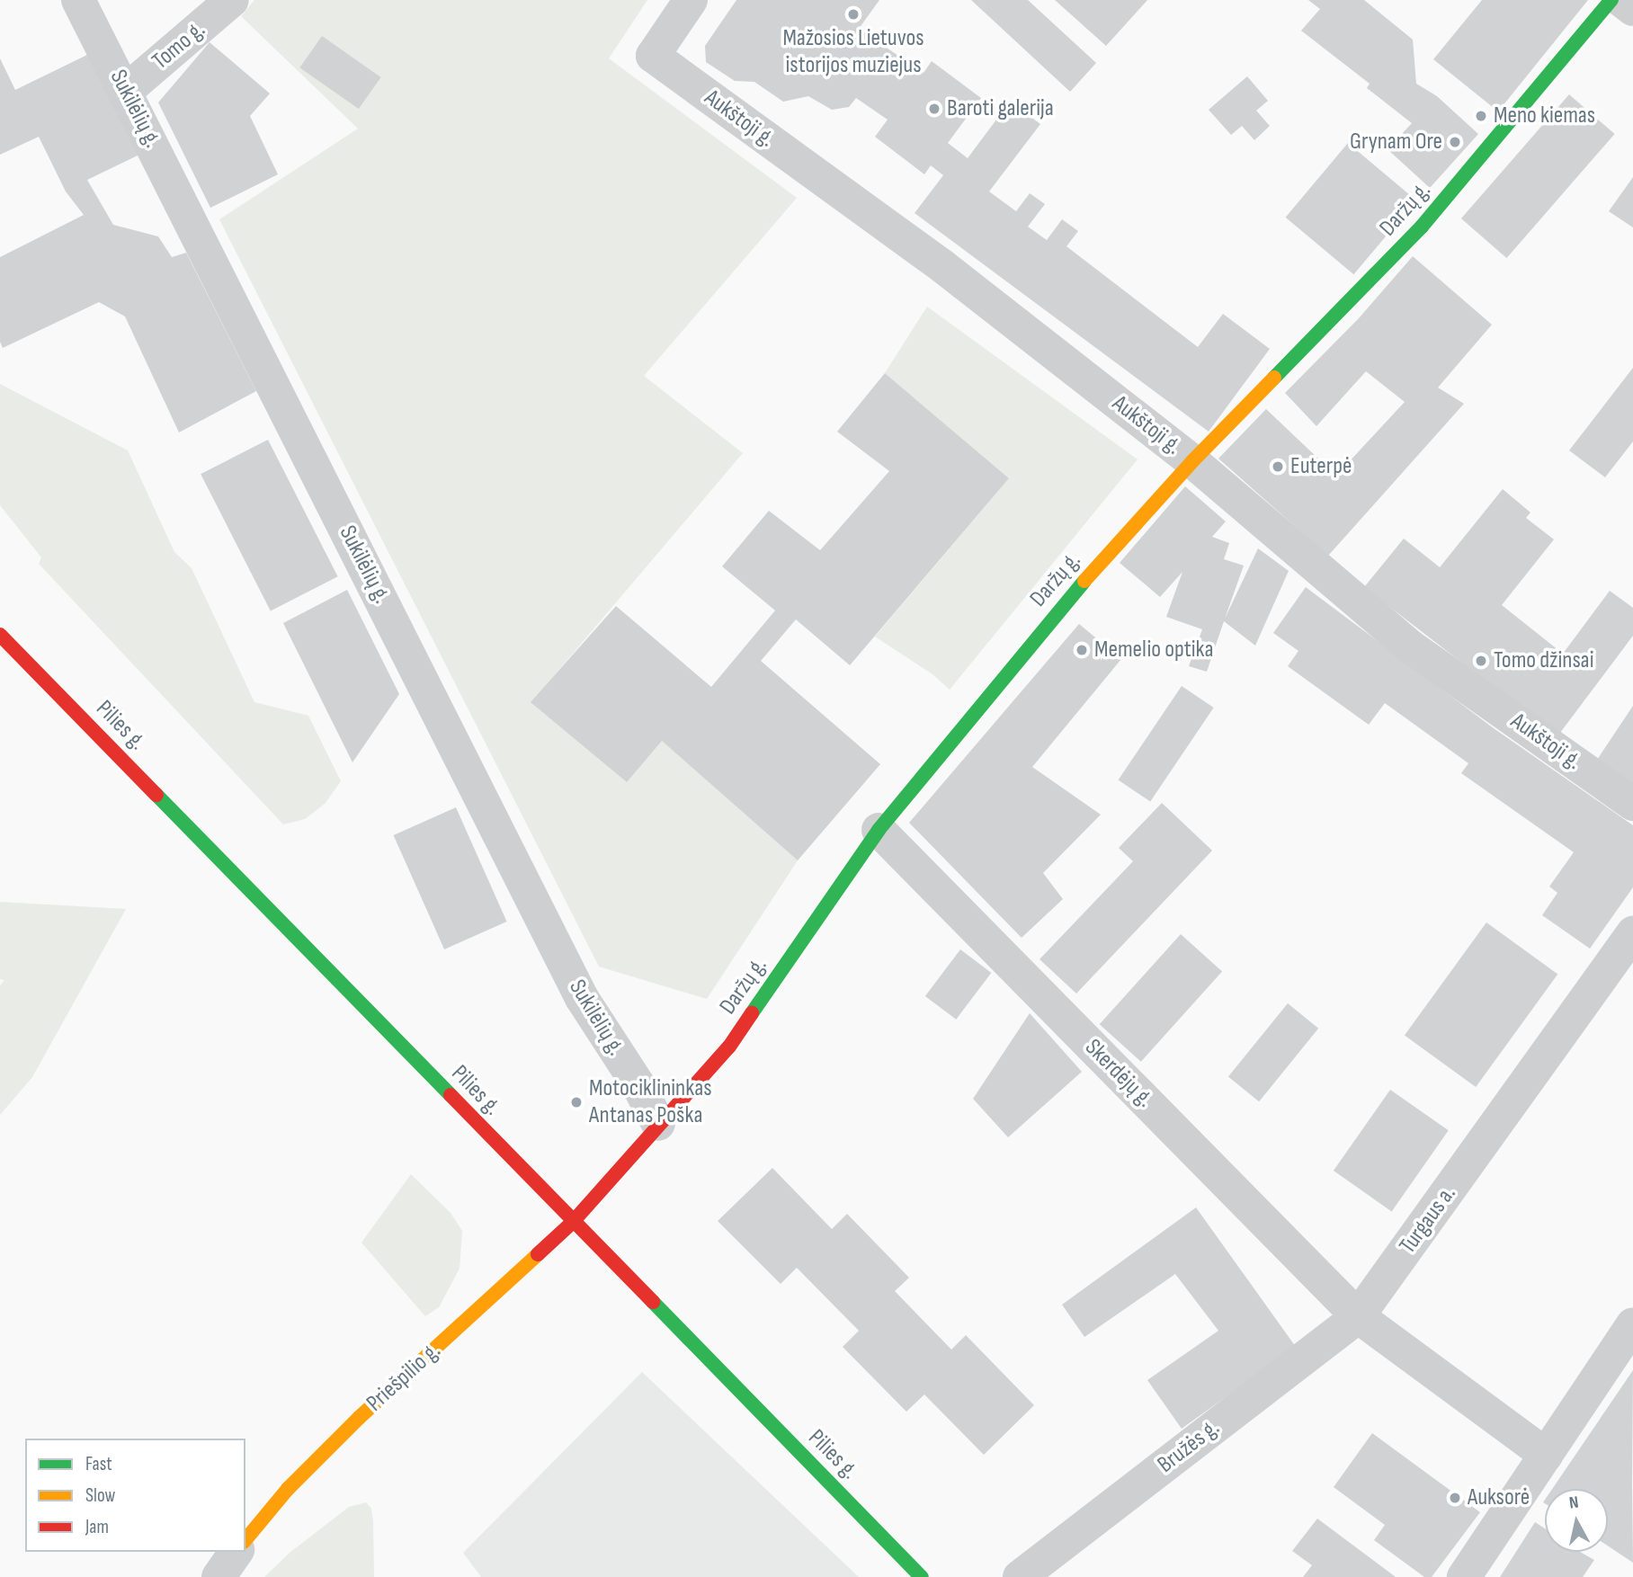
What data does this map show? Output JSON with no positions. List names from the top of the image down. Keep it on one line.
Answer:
{"streets":{"street":["Tomo g.","Sukilėlių g.","Aukštoji g.","Daržų g.","Pilies g.","Skerdėjų g.","Turgaus a.","Priešpilio g.","Bružės g."]},"crossings":[["Tomo g.","Sukilėlių g."],["Sukilėlių g.","Daržų g."],["Aukštoji g.","Daržų g."],["Daržų g.","Pilies g."],["Daržų g.","Skerdėjų g."],["Daržų g.","Priešpilio g."],["Pilies g.","Priešpilio g."],["Skerdėjų g.","Turgaus a."],["Skerdėjų g.","Bružės g."],["Turgaus a.","Bružės g."]],"places":["Mažosios Lietuvos istorijos muziejus","Baroti galerija","Meno kiemas","Grynam Ore","Euterpė","Memelio optika","Tomo džinsai","Motociklininkas Antanas Poška","Auksorė"],"legend":["Fast","Slow","Jam"],"north":"top"}
